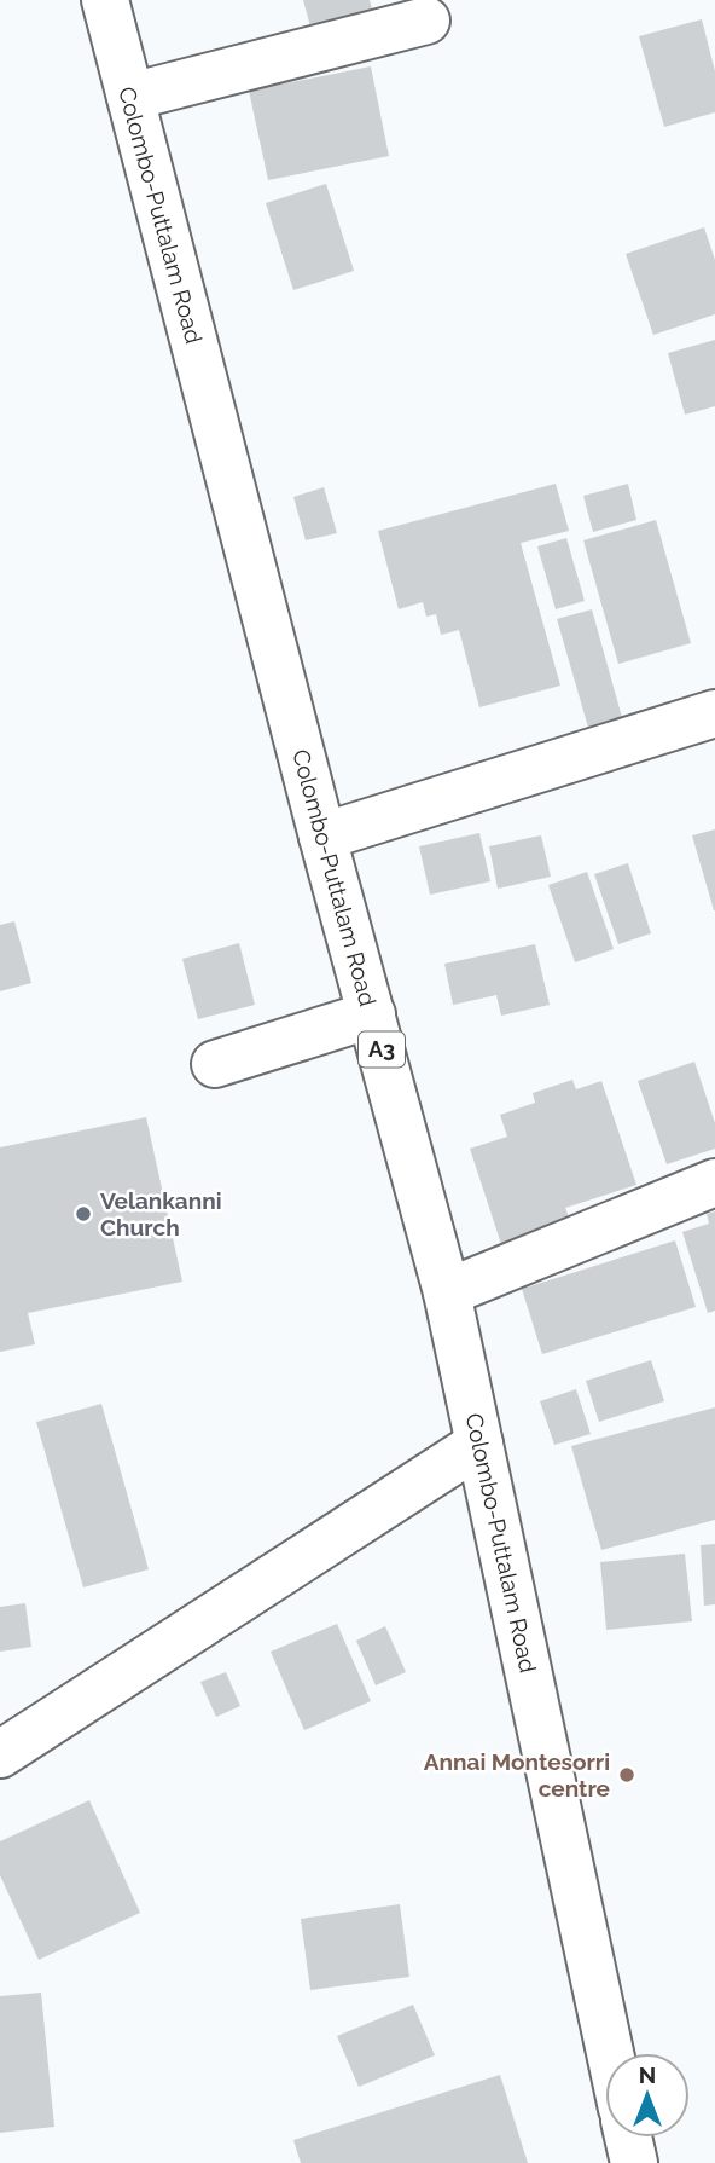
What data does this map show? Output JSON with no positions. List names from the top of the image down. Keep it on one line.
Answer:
{"streets":{"main road":["Colombo-Puttalam Road","A3"]},"places":["Velankanni Church","Annai Montesorri centre"],"north":"top"}
